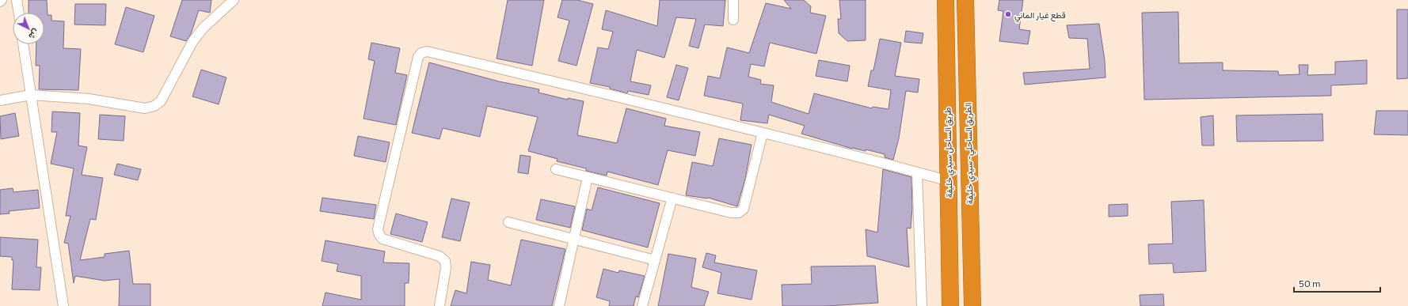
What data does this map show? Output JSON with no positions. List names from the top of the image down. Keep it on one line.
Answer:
{"streets":{"highway":["طريق الساحل سيدي خليفة","الطريق الساحلي- سيدي خليفة"]},"places":["قطع غيار الماني"],"scale_bar":"50 m","north":"bottom right"}
